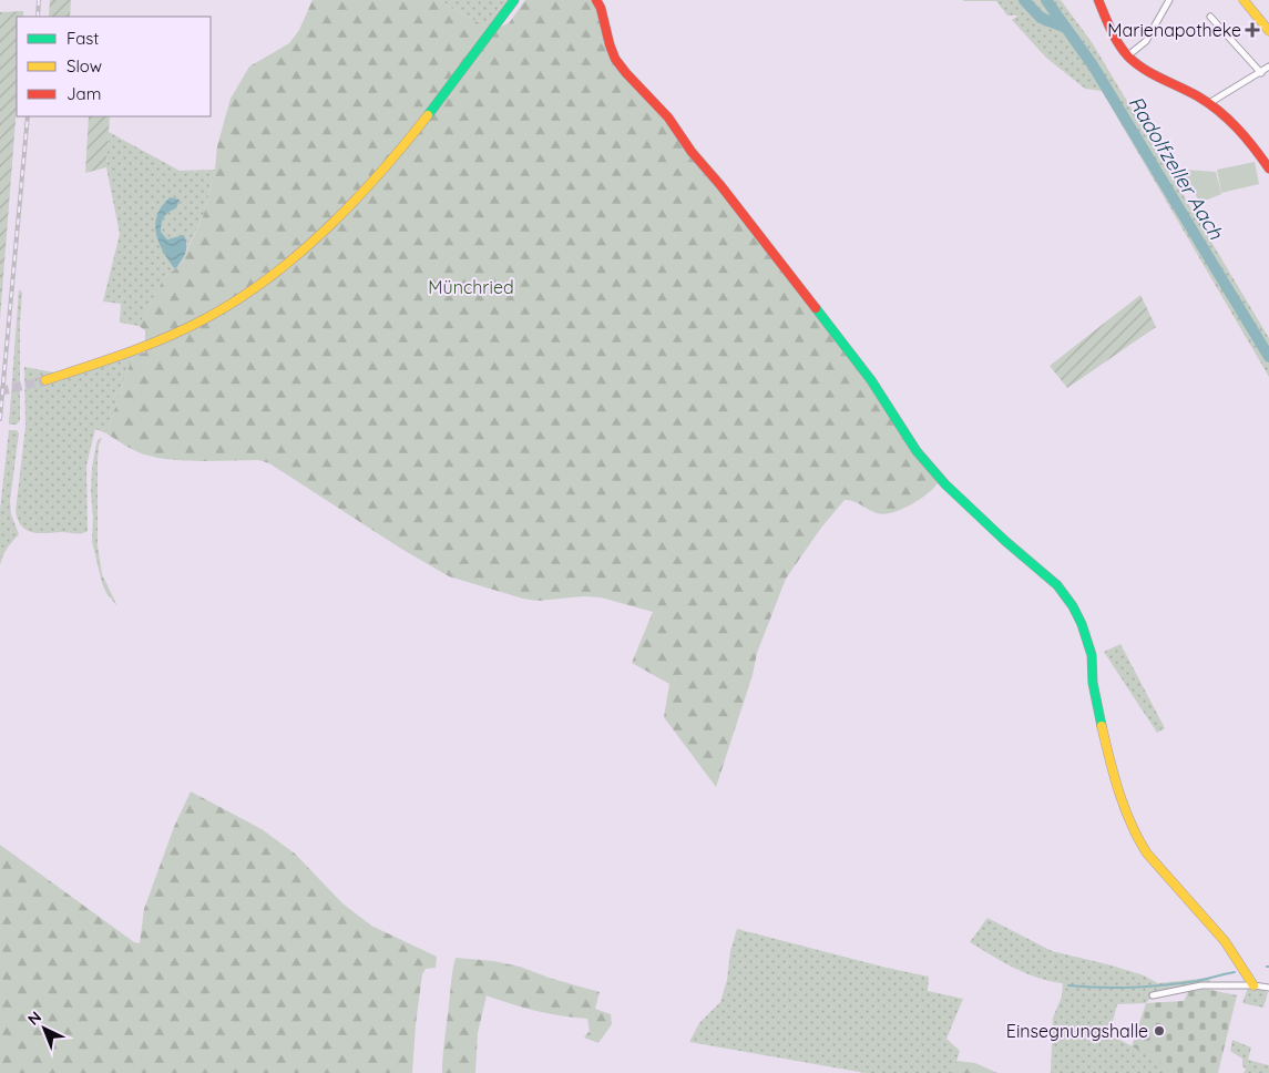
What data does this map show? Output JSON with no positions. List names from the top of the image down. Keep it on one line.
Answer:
{"water":["Radolfzeller Aach"],"parks":["Münchried"],"places":{"health":["Marienapotheke"],"other":["Einsegnungshalle"]},"legend":["Fast","Slow","Jam"],"north":"top left"}
